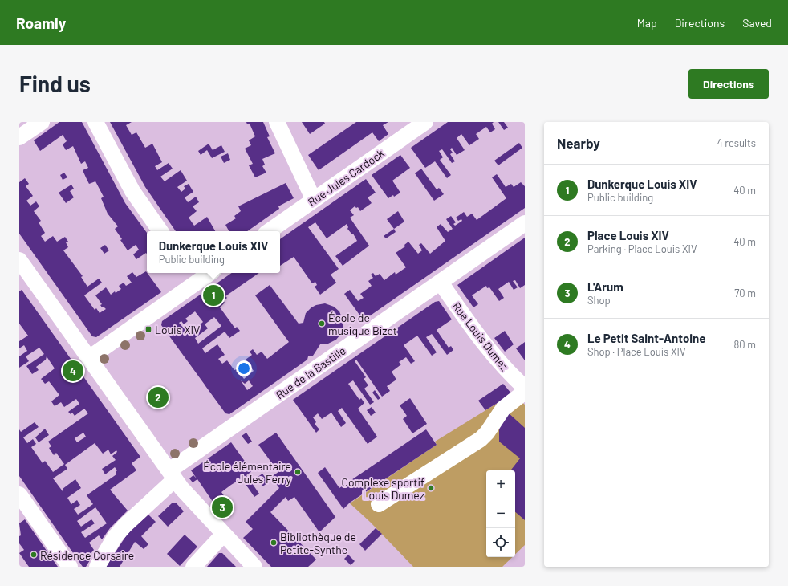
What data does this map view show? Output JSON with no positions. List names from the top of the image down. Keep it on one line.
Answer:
{"streets":{"street":["Rue Jules Cardock","Rue Louis Dumez","Rue de la Bastille"]},"crossings":[["Rue Louis Dumez","Rue de la Bastille"]],"places":{"other":["École de musique Bizet","École élémentaire Jules Ferry","Complexe sportif Louis Dumez","Bibliothèque de Petite-Synthe","Résidence Corsaire"],"transit":["Louis XIV"]},"page":{"header":"Roamly","nav":["Map","Directions","Saved"],"buttons":"Directions","title":"Find us","heading":["Nearby","4 results"],"list":[{"mark":"1","name":"Dunkerque Louis XIV","note":"Public building","value":"40 m"},{"mark":"2","name":"Place Louis XIV","note":"Parking · Place Louis XIV","value":"40 m"},{"mark":"3","name":"L'Arum","note":"Shop","value":"70 m"},{"mark":"4","name":"Le Petit Saint-Antoine","note":"Shop · Place Louis XIV","value":"80 m"}],"popup":["Dunkerque Louis XIV","Public building"],"pins":["1","4","2","3"],"map_buttons":["+","−"]}}
